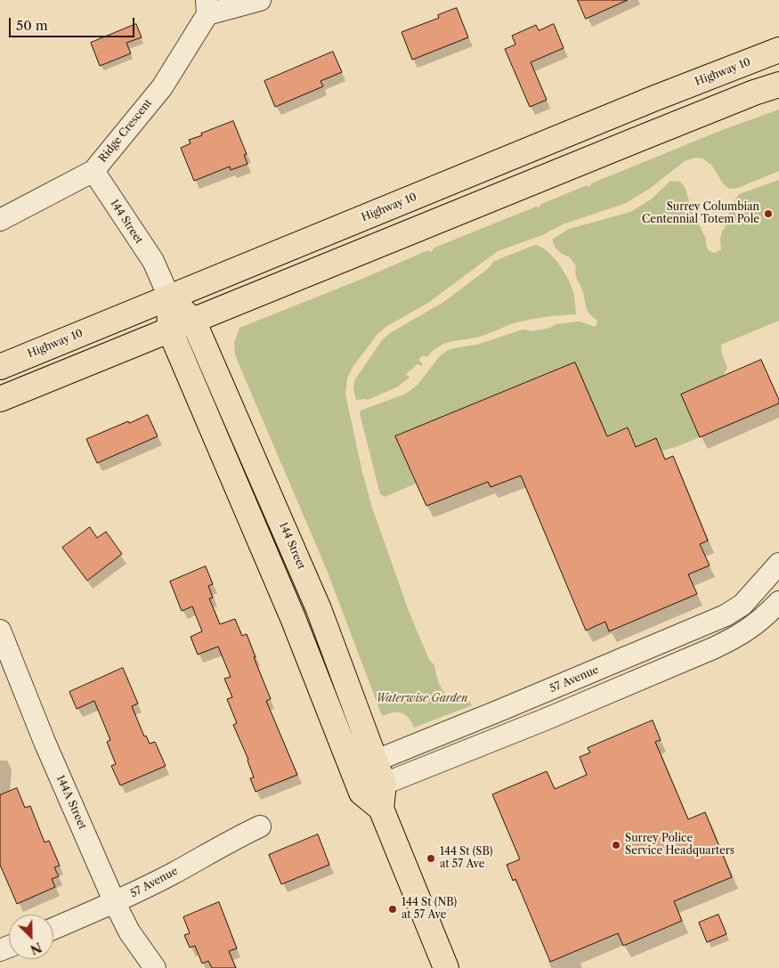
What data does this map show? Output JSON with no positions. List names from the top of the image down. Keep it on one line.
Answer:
{"streets":{"main road":["Highway 10","144 Street"],"street":["Ridge Crescent","57 Avenue","144A Street"]},"crossings":[["Highway 10","144 Street"],["Ridge Crescent","144 Street"],["144 Street","57 Avenue"],["57 Avenue","144A Street"]],"parks":["Waterwise Garden"],"places":["Surrey Columbian Centennial Totem Pole","Surrey Police Service Headquarters","144 St (SB) at 57 Ave","144 St (NB) at 57 Ave"],"scale_bar":"50 m","north":"bottom right"}
